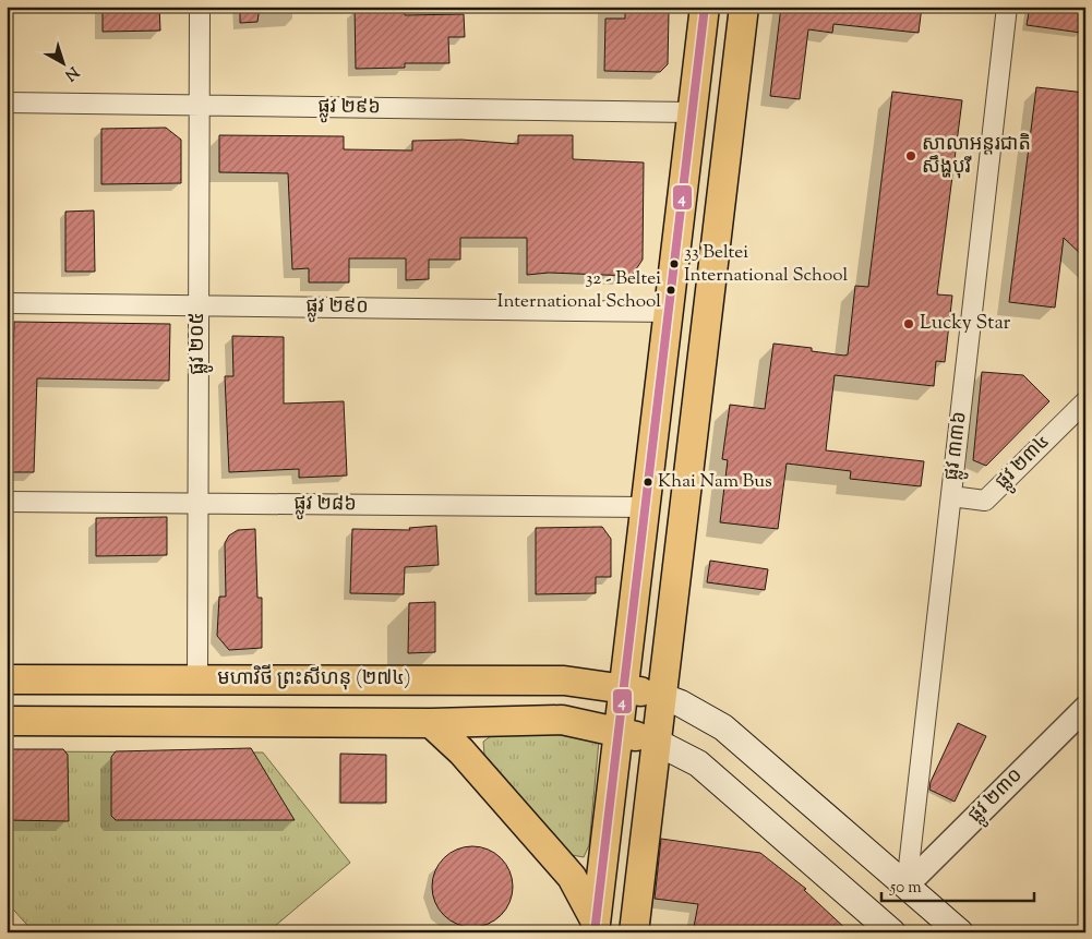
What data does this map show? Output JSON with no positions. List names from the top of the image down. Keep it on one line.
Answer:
{"streets":{"main road":["មហាវិថី ព្រះសីហនុ (២៧៤)"],"street":["ផ្លូវ ២៩៦","ផ្លូវ ២៩០","ផ្លូវ ២០៥","ផ្លូវ ៣៣៦","ផ្លូវ ២៣៤","ផ្លូវ ២៨៦","ផ្លូវ ២៣០"]},"crossings":[["ផ្លូវ ២៩៦","ផ្លូវ ២០៥"],["ផ្លូវ ២៩០","ផ្លូវ ២០៥"],["ផ្លូវ ២០៥","ផ្លូវ ២៨៦"],["ផ្លូវ ២០៥","មហាវិថី ព្រះសីហនុ (២៧៤)"],["ផ្លូវ ៣៣៦","ផ្លូវ ២៣៤"],["ផ្លូវ ៣៣៦","ផ្លូវ ២៣០"]],"places":["សាលាអន្តរជាតិ សឹង្ហបុរី","33 Beltei International School","32 - Beltei International School","Lucky Star","Khai Nam Bus"],"lines":["transit line 4"],"scale_bar":"50 m","north":"bottom right"}
